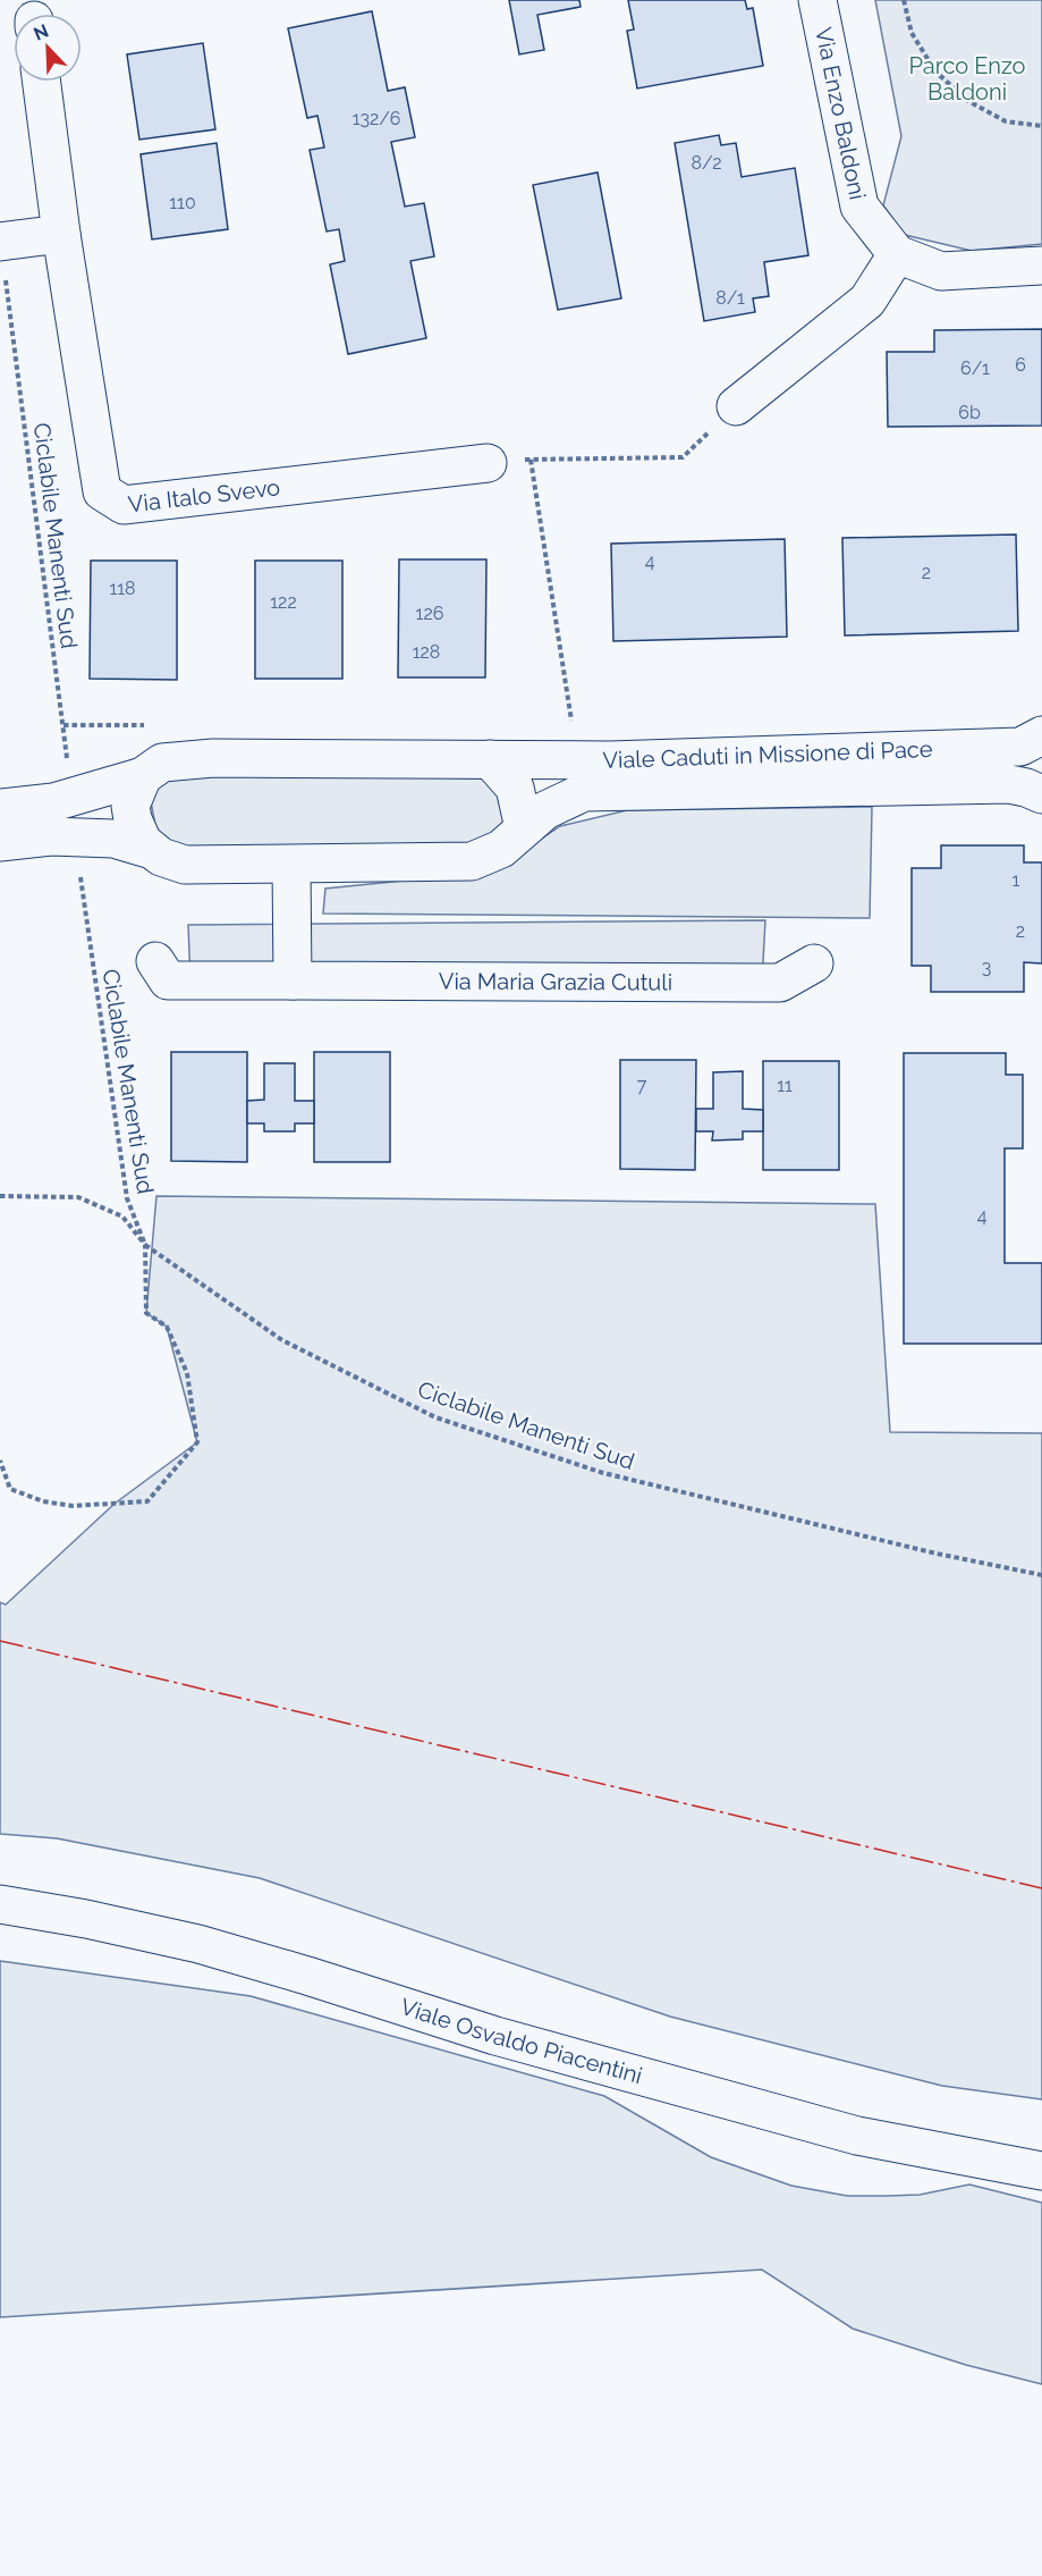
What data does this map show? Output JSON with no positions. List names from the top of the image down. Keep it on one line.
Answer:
{"streets":{"street":["Via Enzo Baldoni","Via Italo Svevo","Viale Caduti in Missione di Pace","Via Maria Grazia Cutuli","Viale Osvaldo Piacentini"],"path":["Ciclabile Manenti Sud"]},"parks":["Parco Enzo Baldoni"],"house_numbers":["132/6","8/2","110","8/1","6","6/1","6b","4","2","118","122","126","128","1","2","3","7","11","4"],"north":"top left"}
